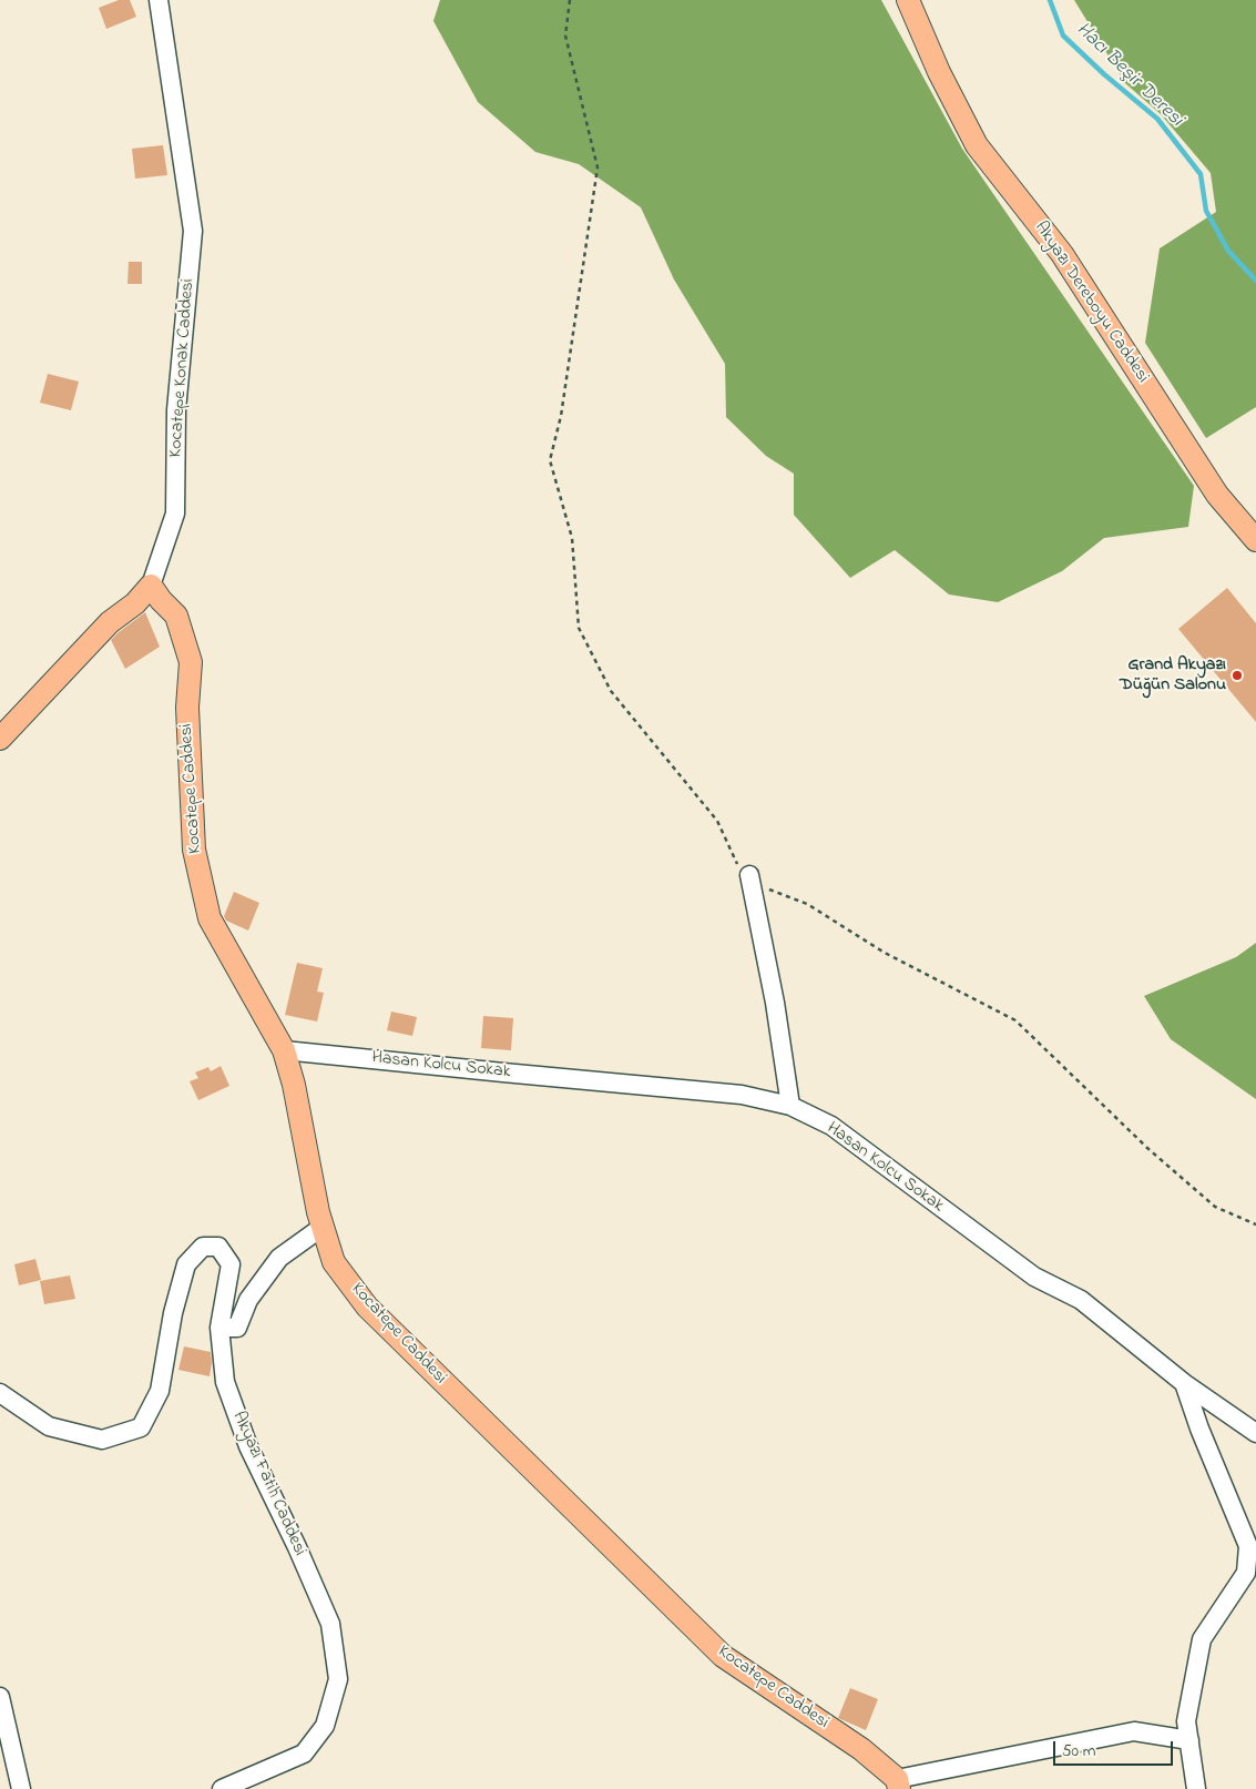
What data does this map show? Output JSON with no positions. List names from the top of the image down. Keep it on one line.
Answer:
{"streets":{"main road":["Akyazı Dereboyu Caddesi","Kocatepe Konak Caddesi","Kocatepe Caddesi"],"street":["Hasan Kolcu Sokak","Akyazı Fatih Caddesi"]},"crossings":[["Kocatepe Konak Caddesi","Kocatepe Caddesi"],["Kocatepe Caddesi","Hasan Kolcu Sokak"]],"water":["Hacı Beşir Deresi"],"places":["Grand Akyazı Düğün Salonu"],"scale_bar":"50 m"}
